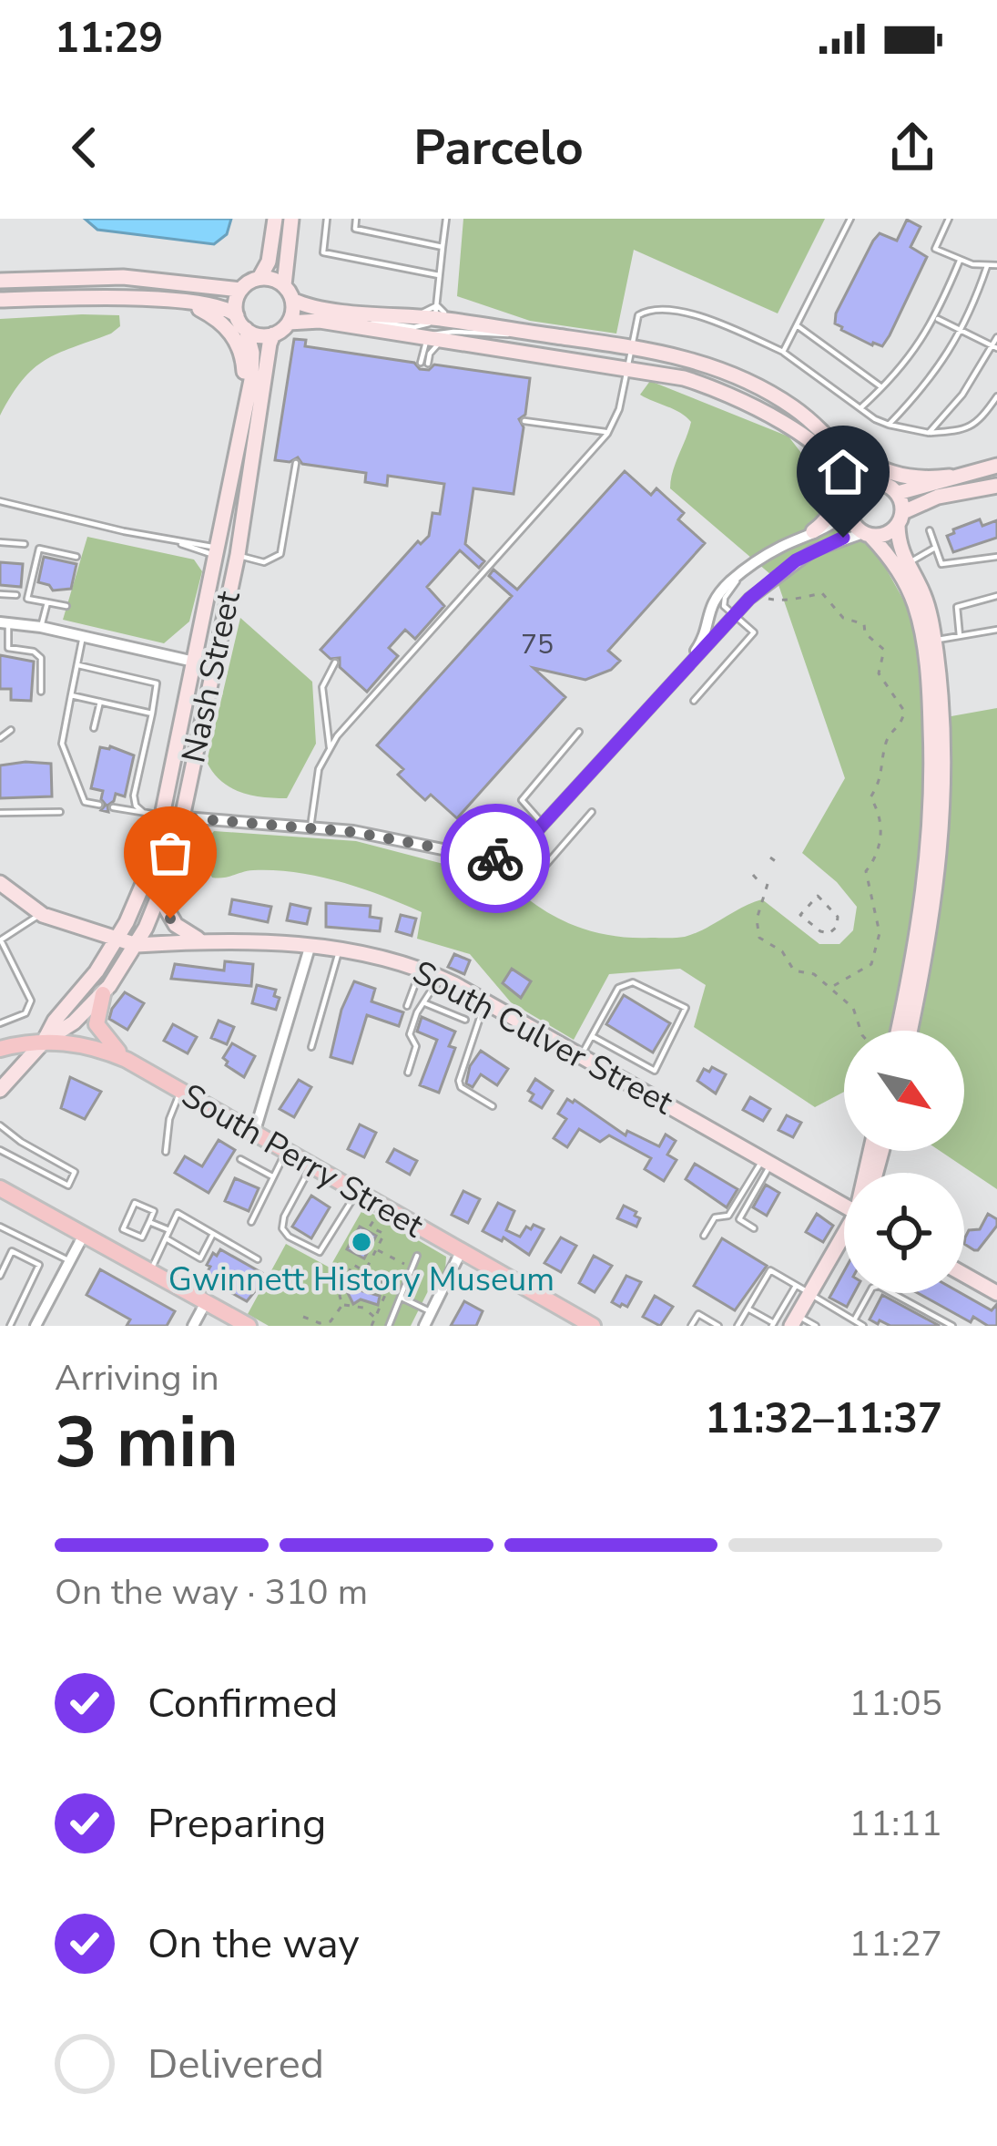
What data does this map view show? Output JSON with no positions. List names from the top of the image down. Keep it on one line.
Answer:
{"streets":{"main road":["South Perry Street"],"street":["Nash Street","South Culver Street"]},"crossings":[["Nash Street","South Culver Street"],["Nash Street","South Perry Street"]],"places":["Gwinnett History Museum"],"house_numbers":["75"],"north":"bottom right","page":{"status":"11:29","header":"Parcelo","heading":["3 min","Arriving in","11:32–11:37"],"bar":"On the way · 310 m","list":[["Confirmed","11:05"],["Preparing","11:11"],["On the way","11:27"],"Delivered"]}}
